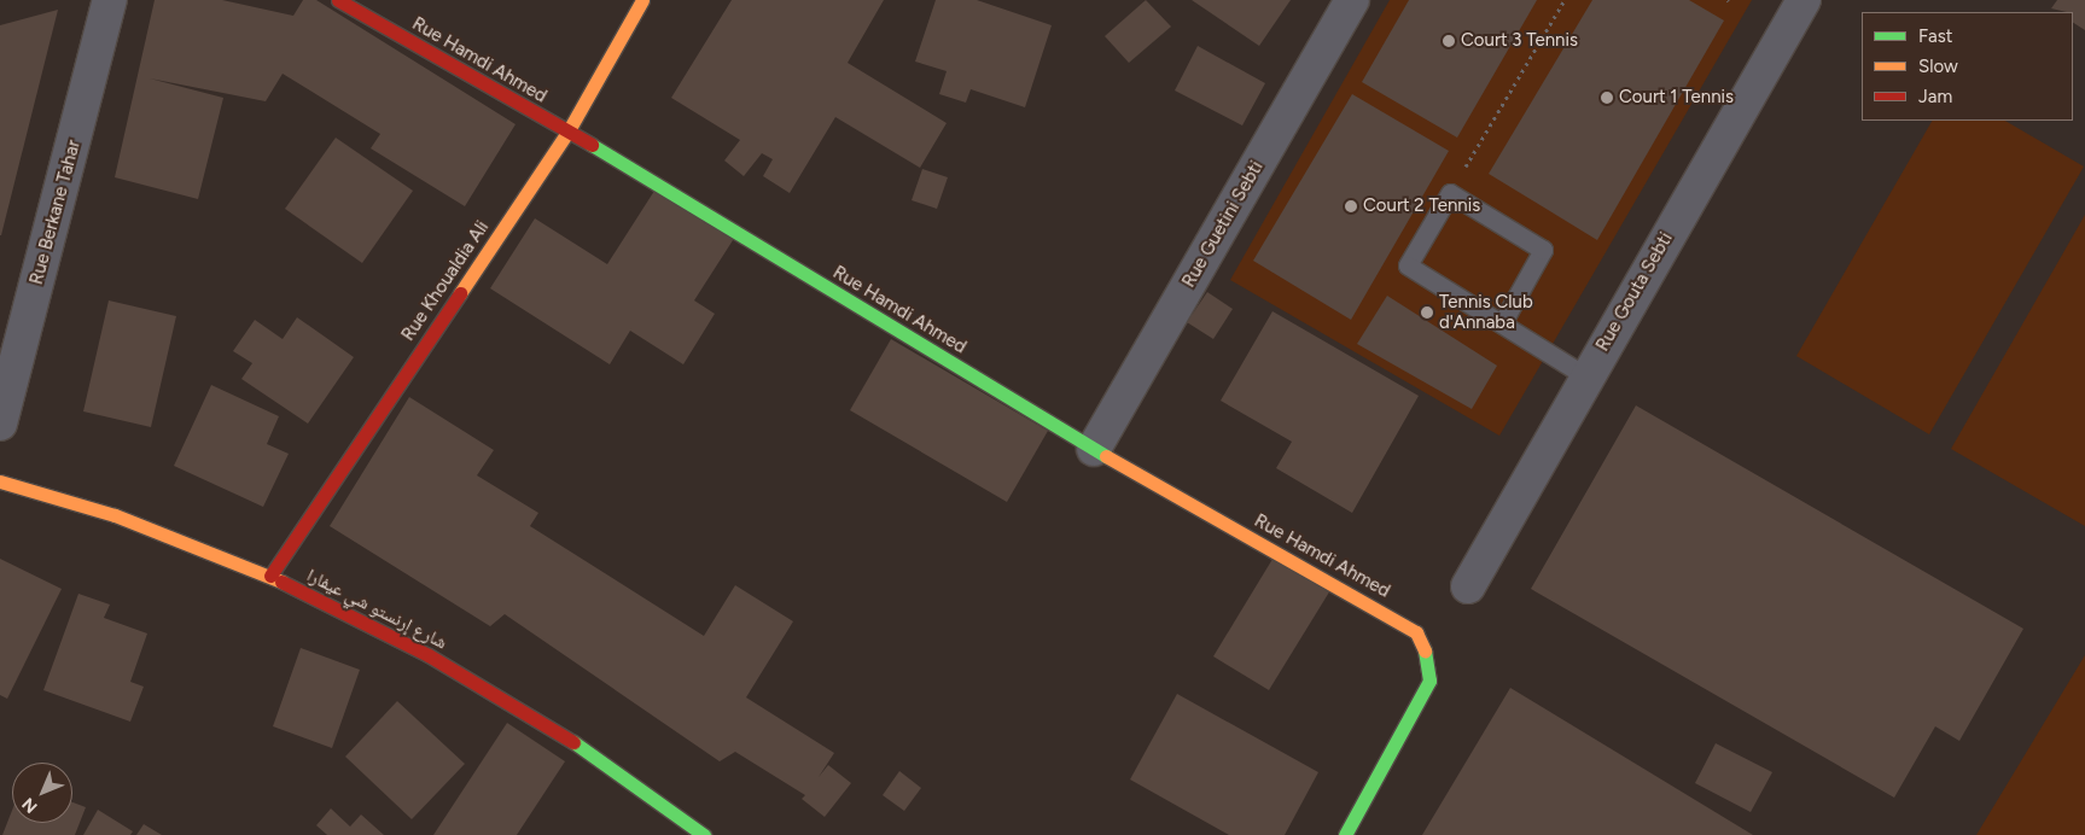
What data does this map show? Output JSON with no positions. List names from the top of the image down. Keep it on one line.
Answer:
{"streets":{"main road":["Rue Hamdi Ahmed","Rue Khoualdia Ali","شارع إرنستو شي عيفارا"],"street":["Rue Berkane Tahar","Rue Guetini Sebti","Rue Gouta Sebti"]},"crossings":[["Rue Hamdi Ahmed","Rue Guetini Sebti"],["Rue Hamdi Ahmed","Rue Khoualdia Ali"],["Rue Khoualdia Ali","شارع إرنستو شي عيفارا"]],"places":["Court 3 Tennis","Court 1 Tennis","Court 2 Tennis","Tennis Club d'Annaba"],"legend":["Fast","Slow","Jam"],"north":"bottom left"}
